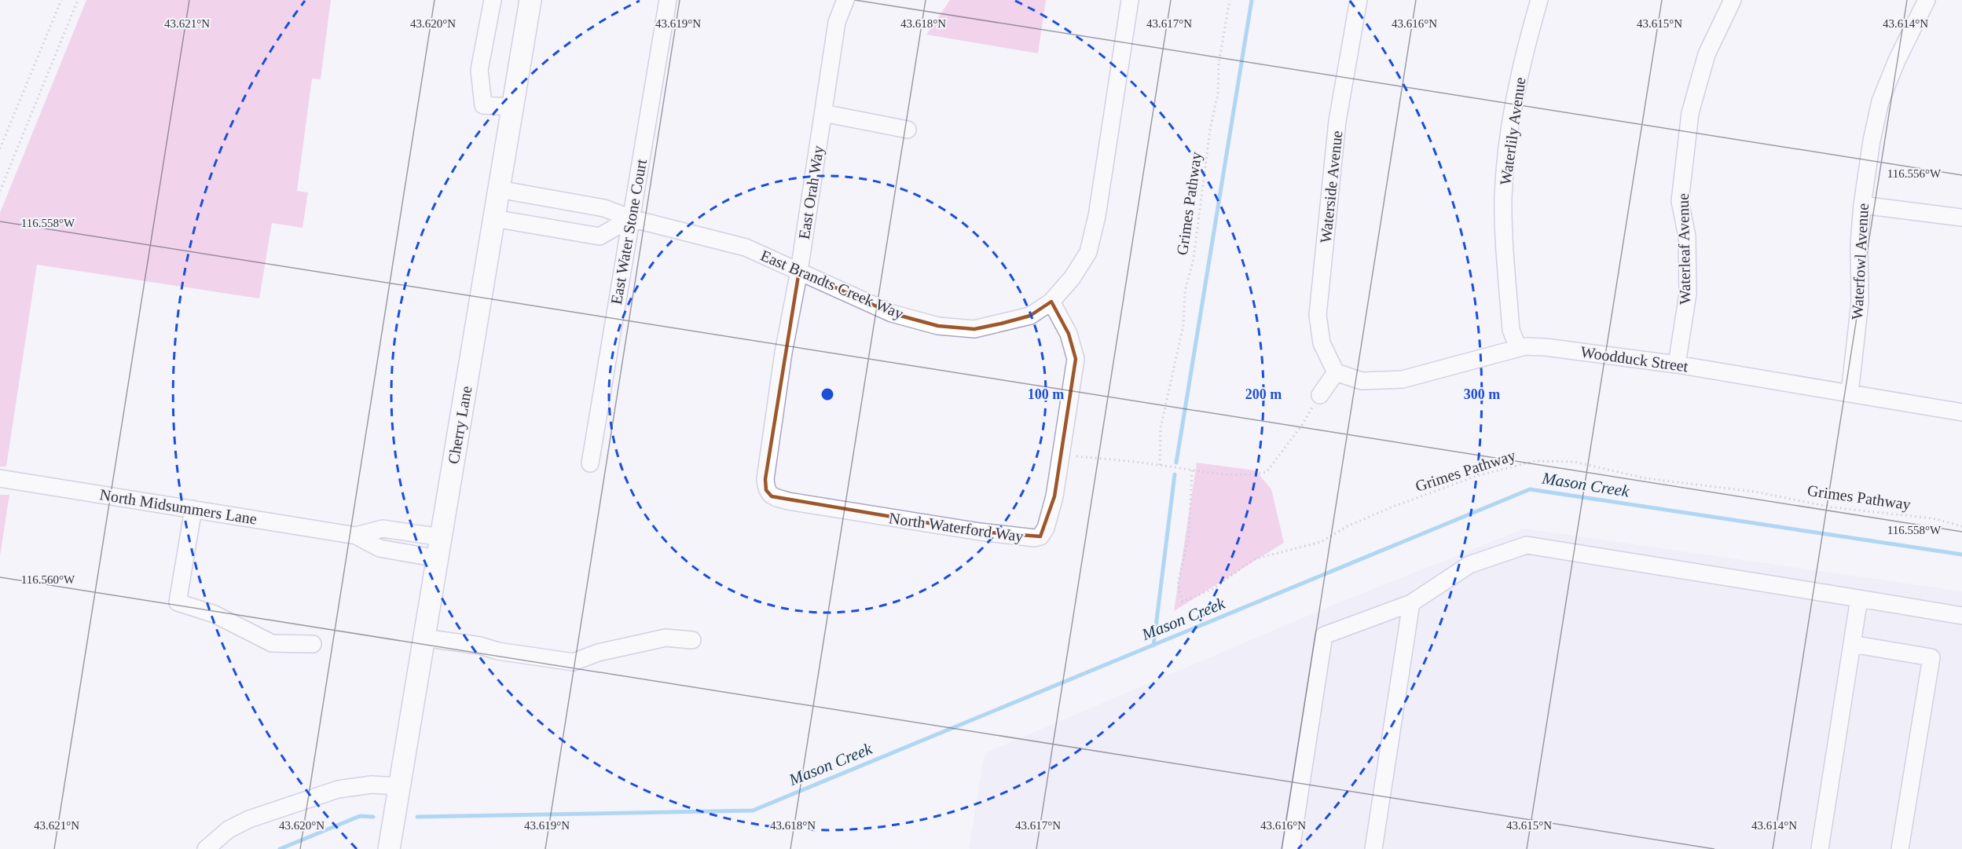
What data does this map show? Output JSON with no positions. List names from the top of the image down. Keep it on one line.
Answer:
{"streets":{"main road":["Cherry Lane"],"street":["Waterlily Avenue","Waterside Avenue","East Orah Way","East Water Stone Court","Waterleaf Avenue","Waterfowl Avenue","East Brandts Creek Way","Woodduck Street","North Midsummers Lane","North Waterford Way"],"path":["Grimes Pathway"]},"crossings":[["Waterlily Avenue","Woodduck Street"],["Waterside Avenue","Woodduck Street"],["East Orah Way","East Brandts Creek Way"],["East Orah Way","North Waterford Way"],["East Water Stone Court","East Brandts Creek Way"],["Waterleaf Avenue","Woodduck Street"],["Waterfowl Avenue","Woodduck Street"],["East Brandts Creek Way","Cherry Lane"],["East Brandts Creek Way","North Waterford Way"],["Cherry Lane","North Midsummers Lane"]],"water":["Mason Creek"],"coordinates":["43.621°N","43.620°N","43.617°N","43.615°N","43.614°N","43.619°N","43.618°N","43.616°N","116.556°W","116.558°W","116.560°W"],"rings":["100 m","200 m","300 m"]}
